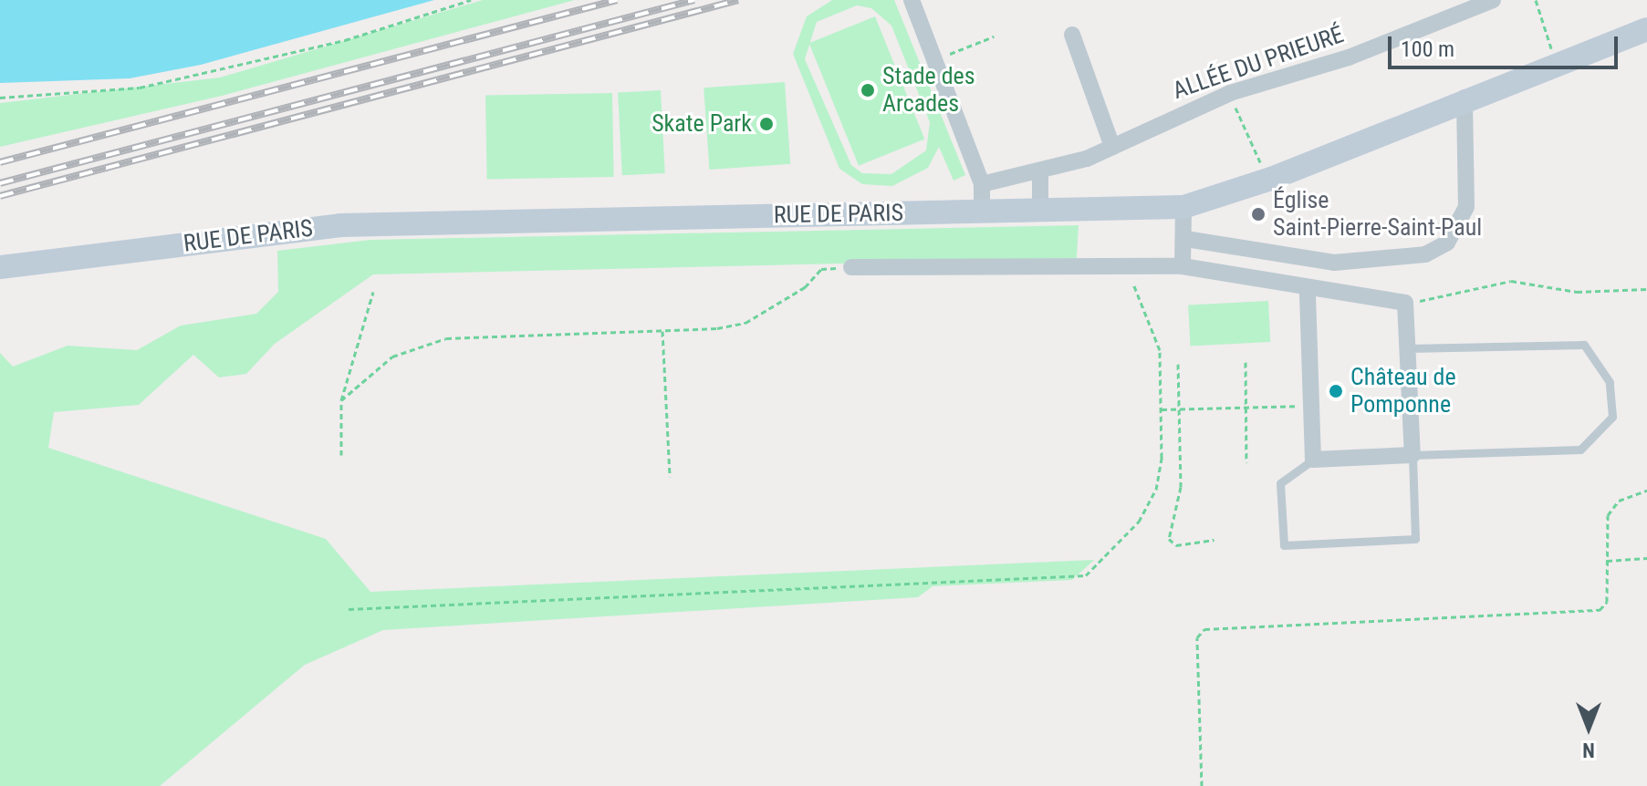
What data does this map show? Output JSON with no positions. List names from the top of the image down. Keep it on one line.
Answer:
{"streets":{"main road":["RUE DE PARIS"],"street":["ALLÉE DU PRIEURÉ"]},"places":["Stade des Arcades","Skate Park","Église Saint-Pierre-Saint-Paul","Château de Pomponne"],"scale_bar":"100 m","north":"bottom"}
